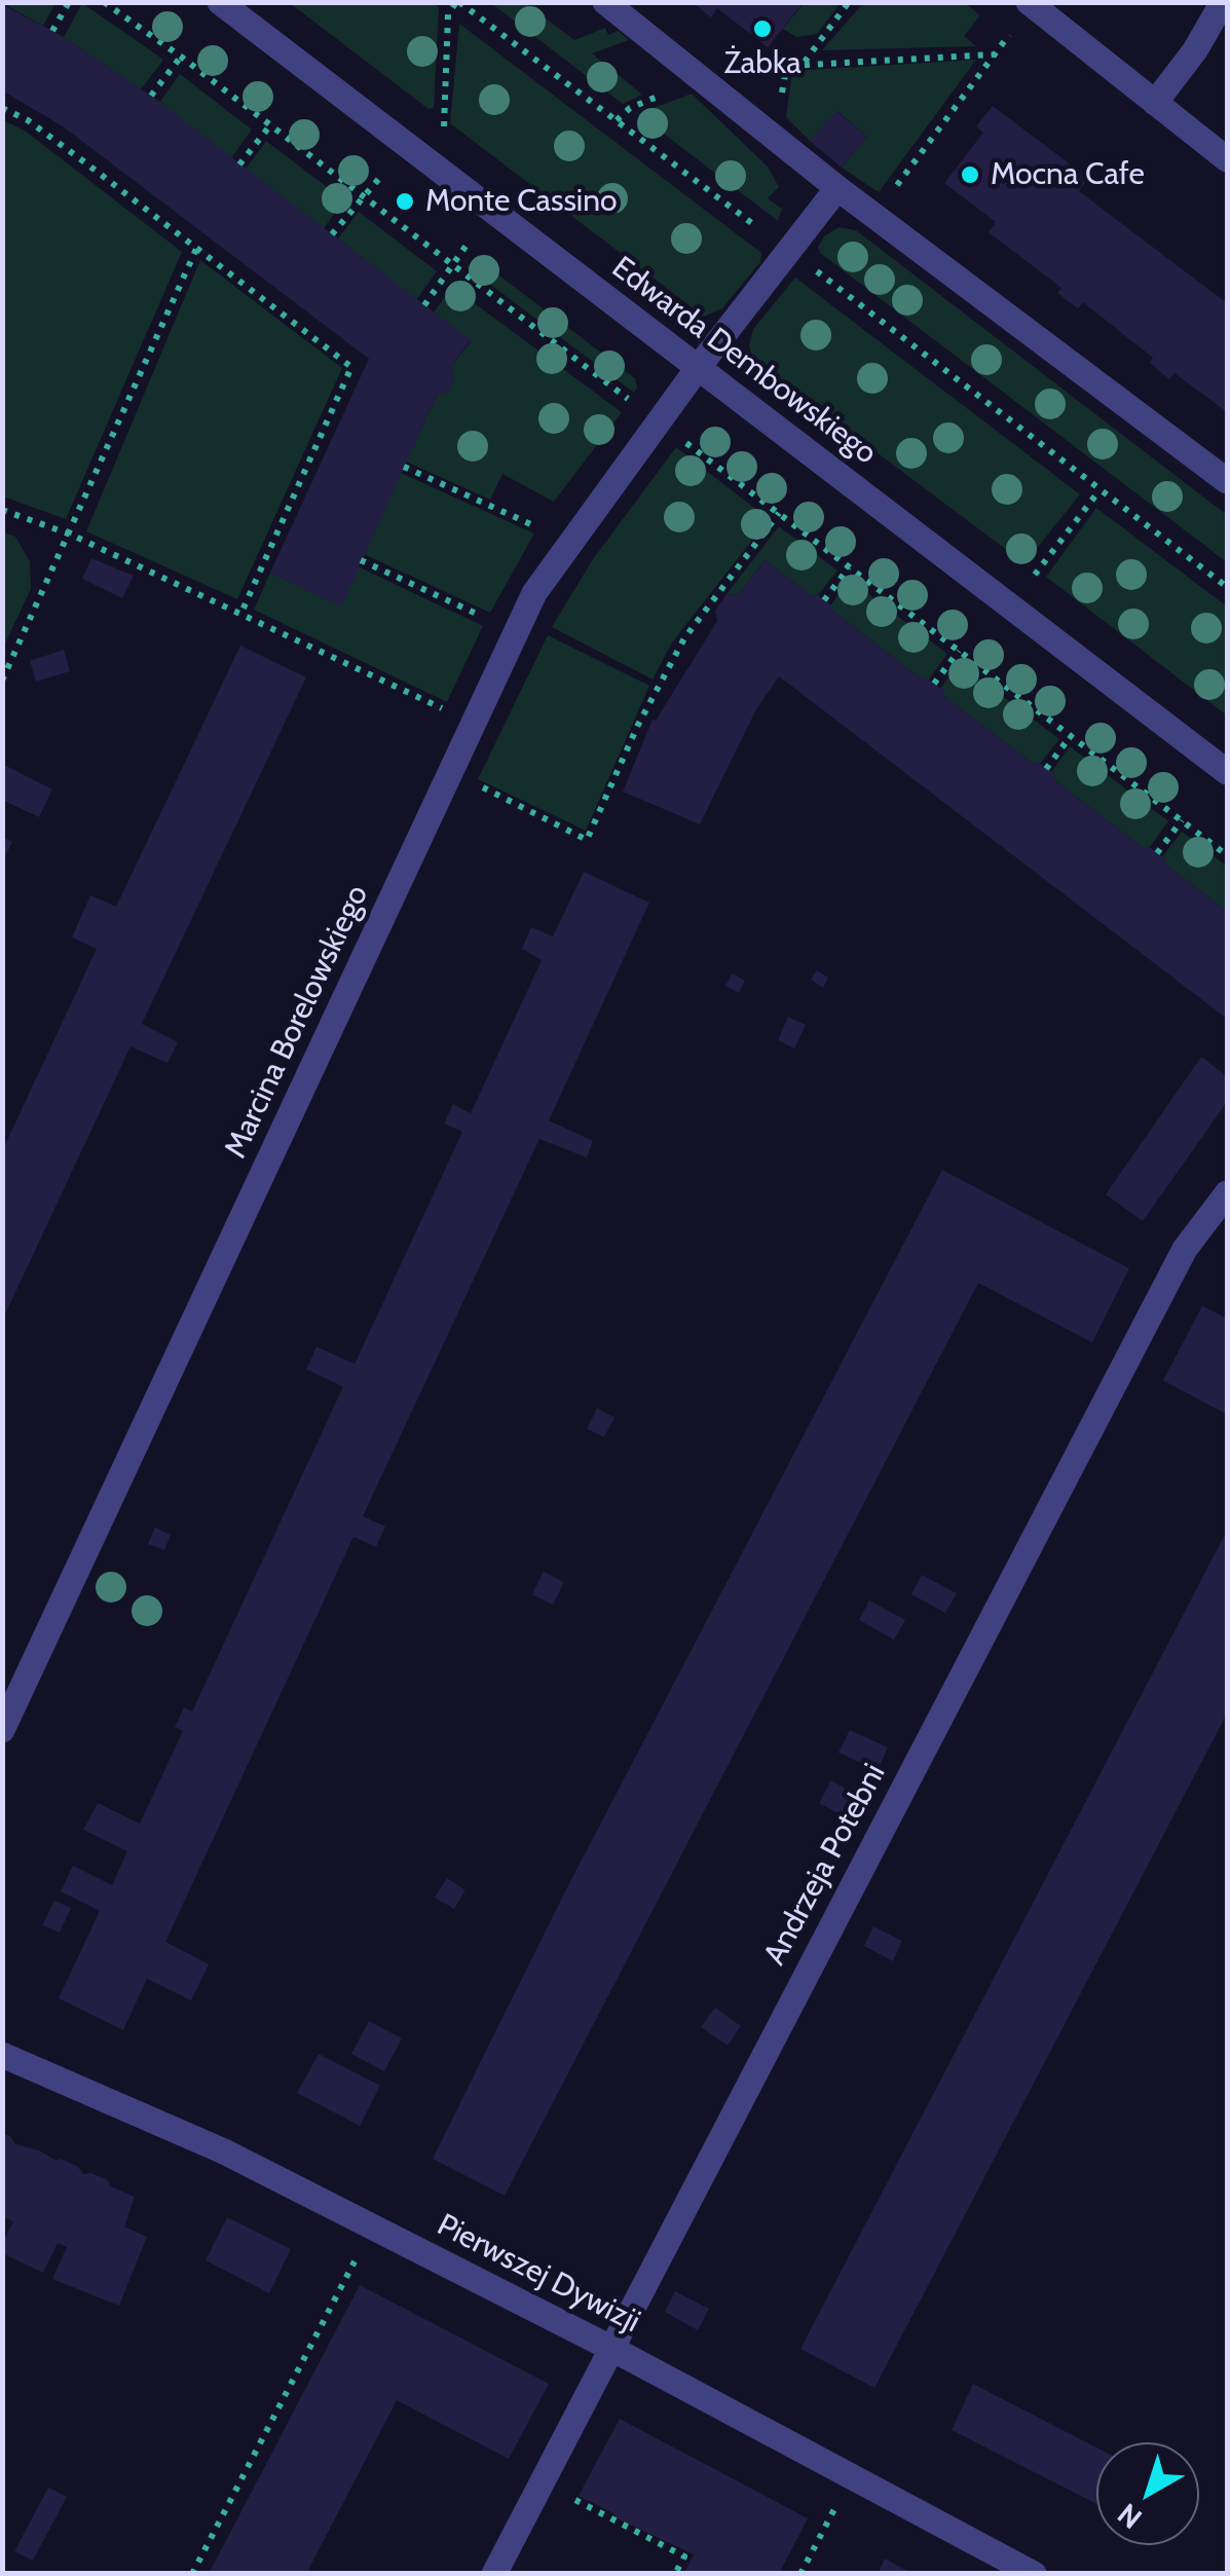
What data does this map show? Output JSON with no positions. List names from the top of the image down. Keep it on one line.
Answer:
{"streets":{"street":["Edwarda Dembowskiego","Marcina Borelowskiego","Andrzeja Potebni","Pierwszej Dywizji"]},"crossings":[["Edwarda Dembowskiego","Marcina Borelowskiego"],["Andrzeja Potebni","Pierwszej Dywizji"]],"places":["Żabka","Mocna Cafe","Monte Cassino"],"north":"bottom left"}
